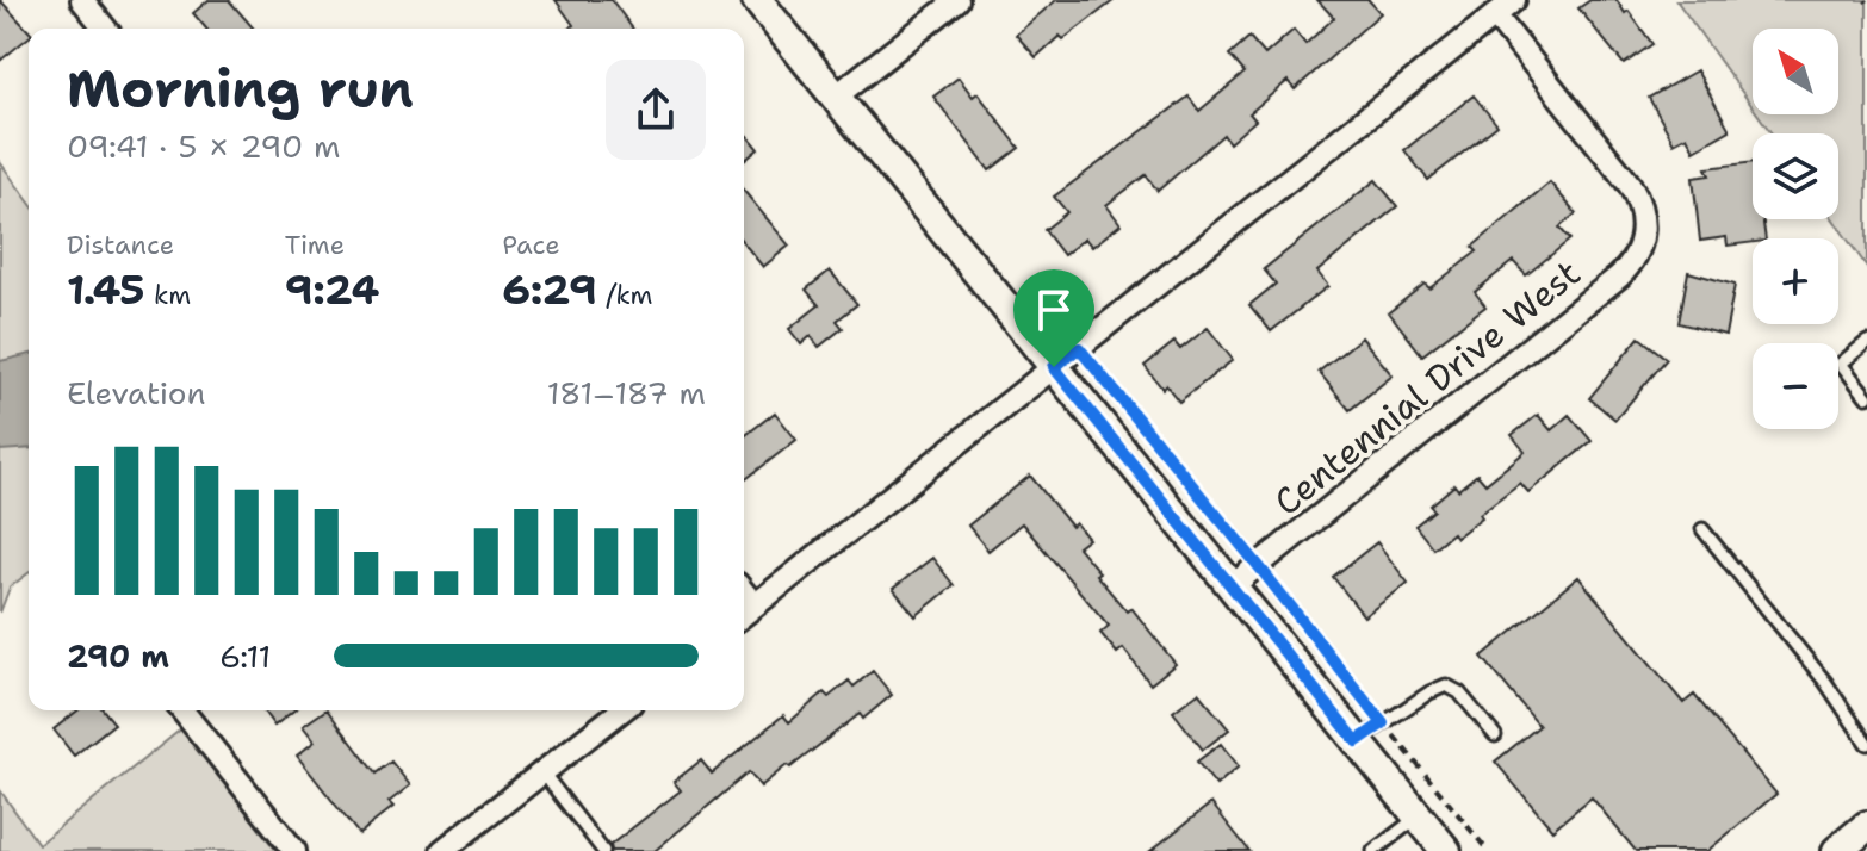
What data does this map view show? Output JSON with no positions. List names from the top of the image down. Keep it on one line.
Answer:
{"streets":{"street":["Centennial Drive West"]},"north":"top left","page":{"map_buttons":["+","−"],"heading":["Morning run","09:41 · 5 × 290 m"],"stats":[["Distance","1.45 km"],["Time","9:24"],["Pace","6:29 /km"]],"chart":["Elevation","181–187 m"],"list":[{"name":"290 m","note":"6:11"}]}}
